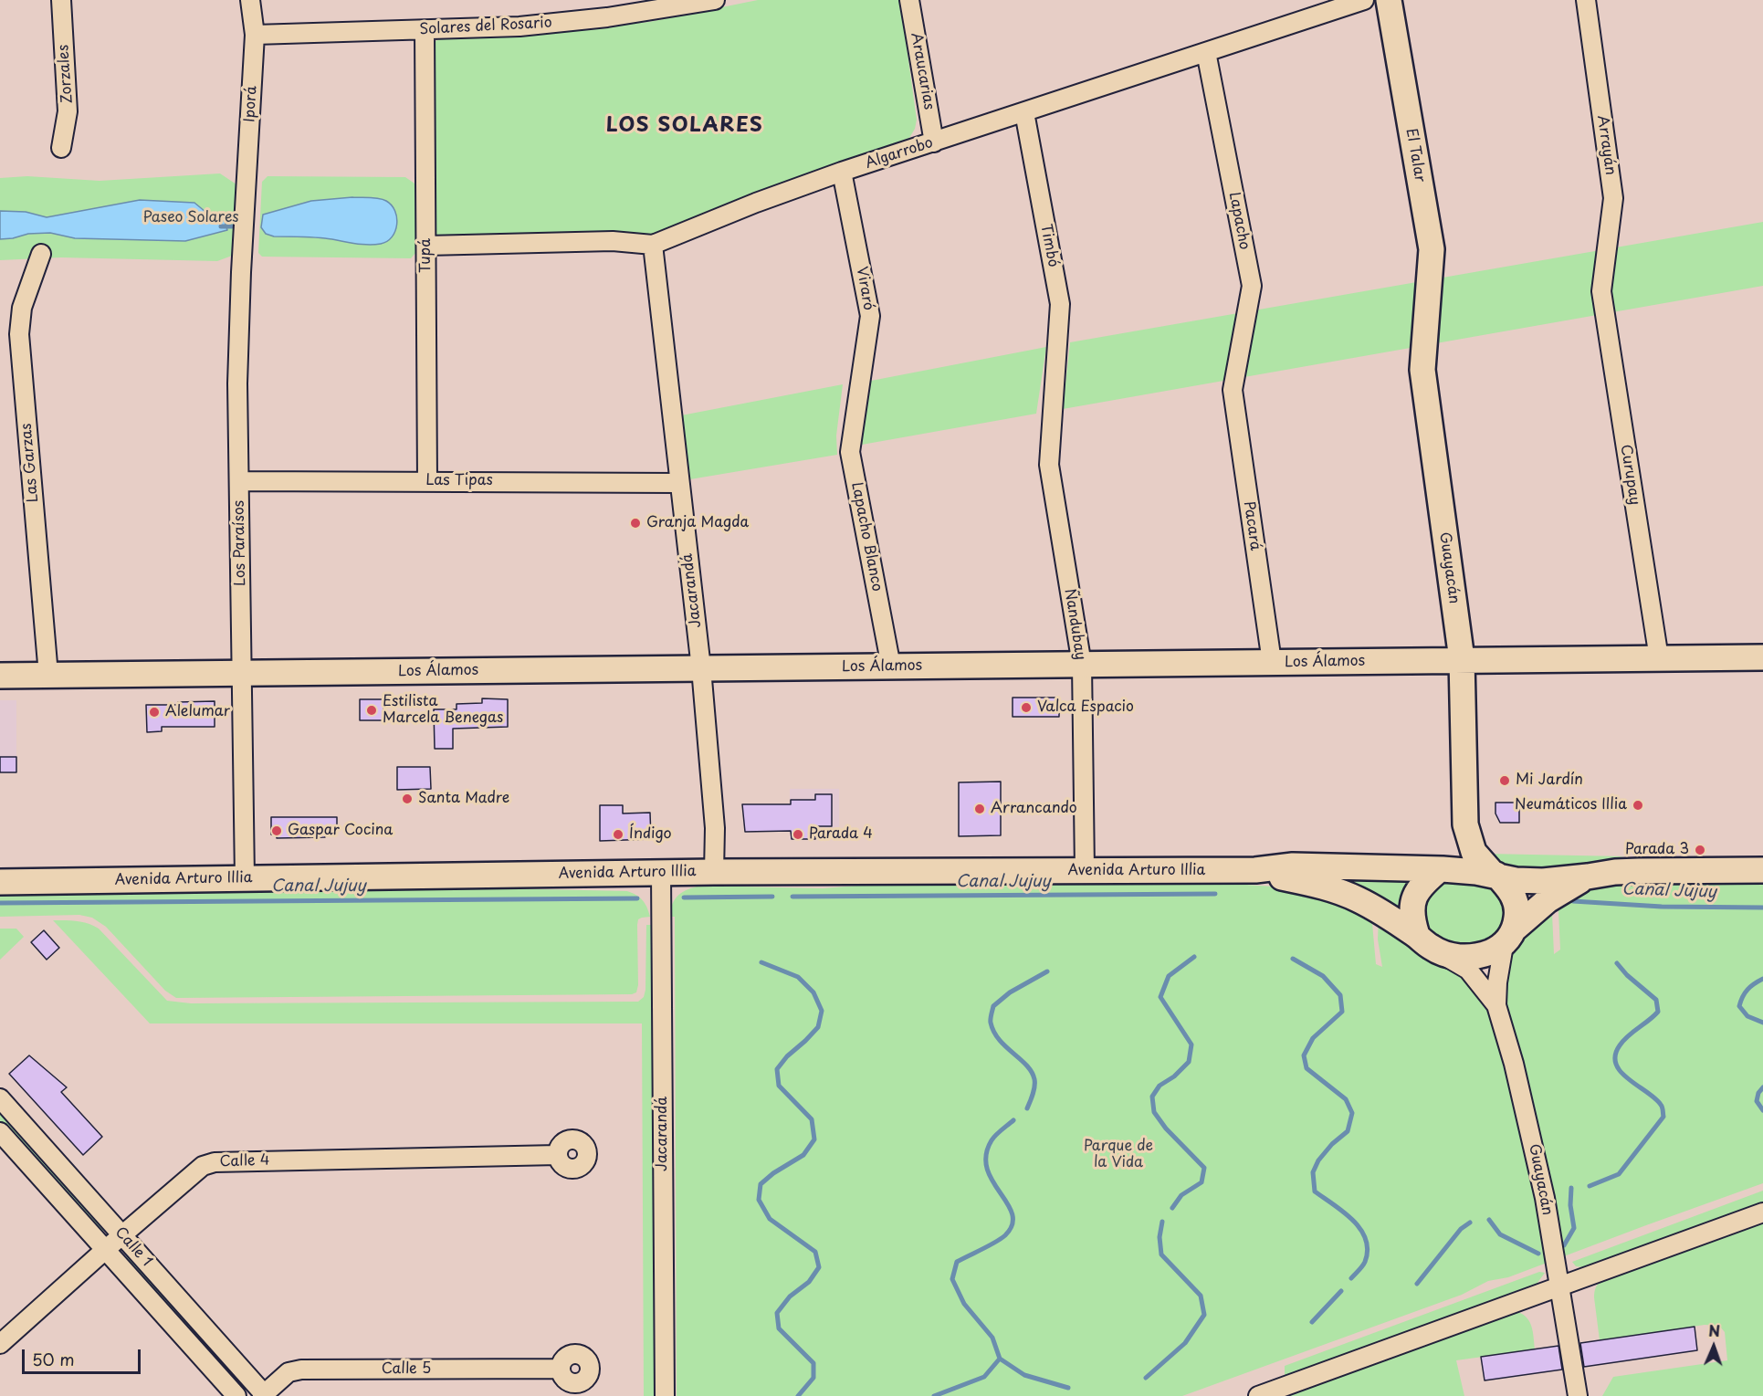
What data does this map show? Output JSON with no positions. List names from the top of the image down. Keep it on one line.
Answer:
{"streets":{"street":["Solares del Rosario","Araucarias","Zorzales","Iporá","Arrayán","Algarrobo","El Talar","Lapacho","Timbó","Tupá","Viraró","Las Garzas","Curupay","Las Tipas","Pacará","Lapacho Blanco","Los Paraísos","Guayacán","Jacarandá","Ñandubay","Los Álamos","Avenida Arturo Illia","Calle 4","Calle 1","Calle 5"]},"crossings":[["Solares del Rosario","Iporá"],["Solares del Rosario","Tupá"],["Araucarias","Algarrobo"],["Iporá","Los Paraísos"],["Arrayán","Curupay"],["Algarrobo","Lapacho"],["Algarrobo","Timbó"],["Algarrobo","Tupá"],["Algarrobo","Viraró"],["Algarrobo","Jacarandá"],["El Talar","Guayacán"],["Lapacho","Pacará"],["Timbó","Ñandubay"],["Tupá","Las Tipas"],["Viraró","Lapacho Blanco"],["Las Garzas","Los Álamos"],["Curupay","Los Álamos"],["Las Tipas","Los Paraísos"],["Las Tipas","Jacarandá"],["Pacará","Los Álamos"],["Lapacho Blanco","Los Álamos"],["Los Paraísos","Los Álamos"],["Los Paraísos","Avenida Arturo Illia"],["Guayacán","Los Álamos"],["Guayacán","Avenida Arturo Illia"],["Jacarandá","Los Álamos"],["Jacarandá","Avenida Arturo Illia"],["Ñandubay","Los Álamos"],["Ñandubay","Avenida Arturo Illia"],["Calle 4","Calle 1"],["Calle 1","Calle 5"]],"districts":["LOS SOLARES"],"water":["Canal Jujuy"],"parks":["Paseo Solares","Parque de la Vida"],"places":["Granja Magda","Valca Espacio","Estilista Marcela Benegas","Alelumar","Mi Jardín","Santa Madre","Neumáticos Illia","Arrancando","Gaspar Cocina","Índigo","Parada 4","Parada 3"],"scale_bar":"50 m","north":"top"}
